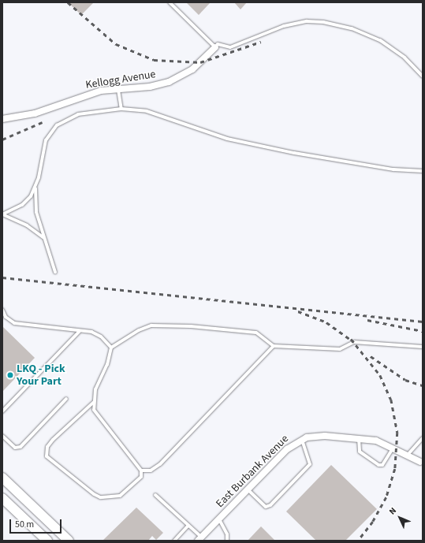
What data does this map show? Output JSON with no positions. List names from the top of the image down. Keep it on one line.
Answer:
{"streets":{"street":["Kellogg Avenue","East Burbank Avenue"]},"places":["LKQ - Pick Your Part"],"scale_bar":"50 m","north":"top left"}
